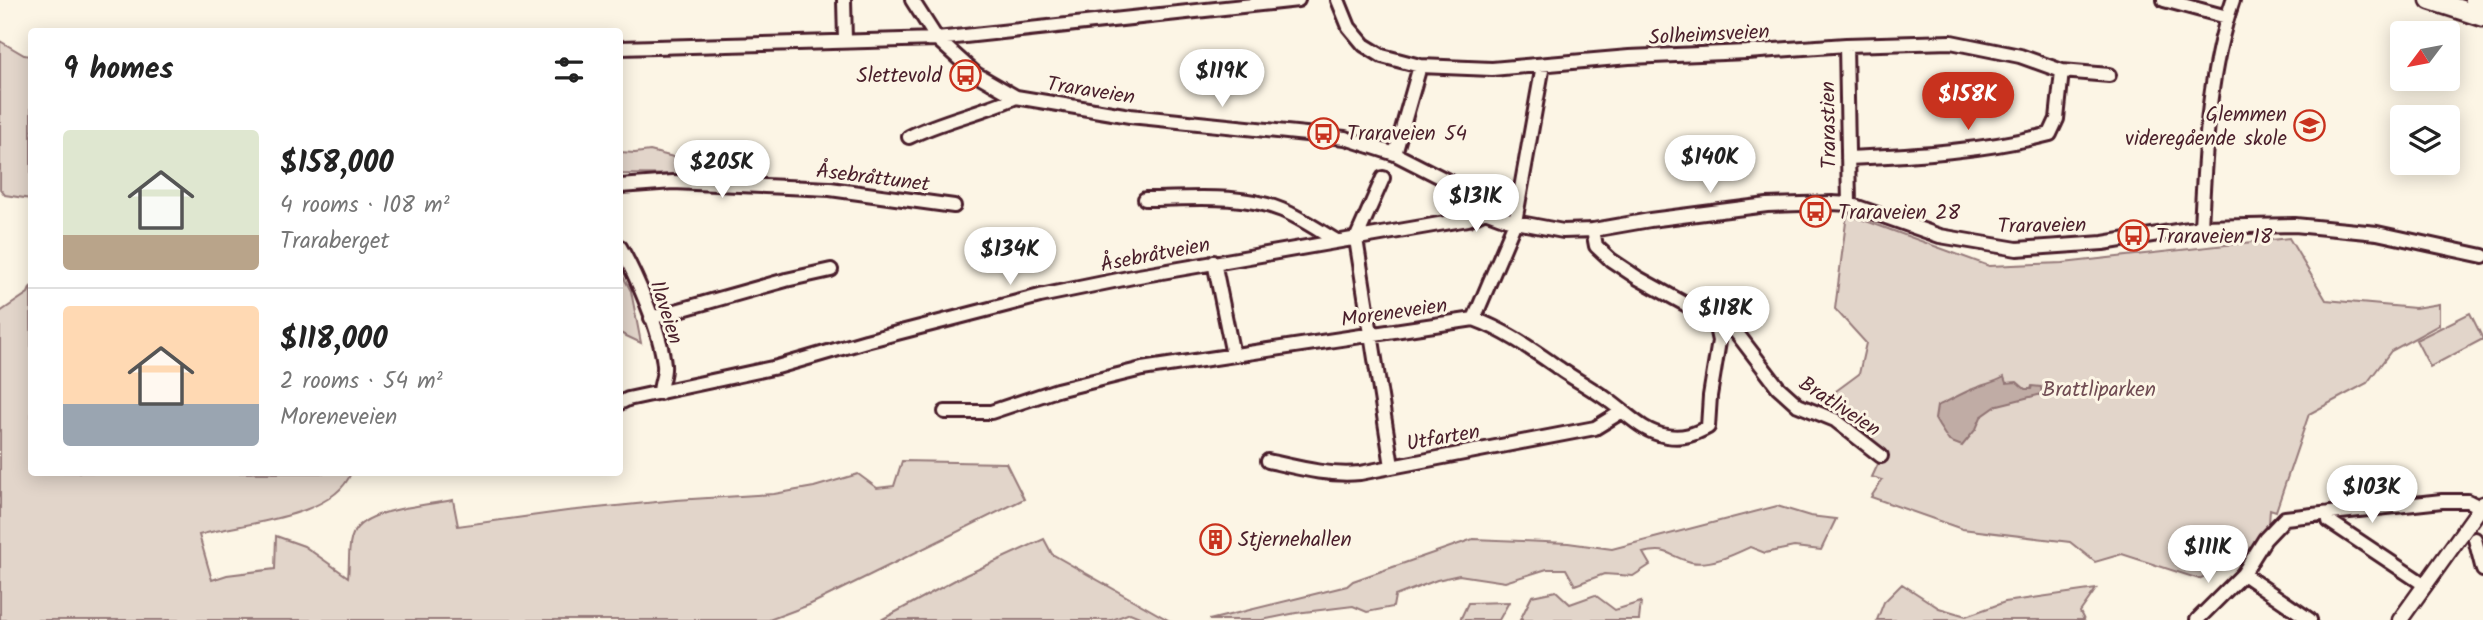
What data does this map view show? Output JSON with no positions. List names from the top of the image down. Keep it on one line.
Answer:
{"streets":{"street":["Solheimsveien","Traraveien","Trarastien","Åsebråttunet","Åsebråtveien","Ilaveien","Moreneveien","Bratliveien","Utfarten"]},"crossings":[["Solheimsveien","Trarastien"],["Traraveien","Trarastien"],["Traraveien","Åsebråtveien"],["Traraveien","Bratliveien"],["Åsebråtveien","Ilaveien"],["Moreneveien","Bratliveien"],["Moreneveien","Utfarten"]],"parks":["Brattliparken"],"places":{"bus stop":["Slettevold","Traraveien 54","Traraveien 28","Traraveien 18"],"school or university":["Glemmen videregående skole"],"building":["Stjernehallen"]},"north":"bottom left","page":{"heading":"9 homes","price":["$119K","$158K","$140K","$205K","$131K","$134K","$118K","$103K","$111K"],"list":[{"name":"$158,000","note":"4 rooms · 108 m² · Traraberget"},{"name":"$118,000","note":"2 rooms · 54 m² · Moreneveien"}]}}
